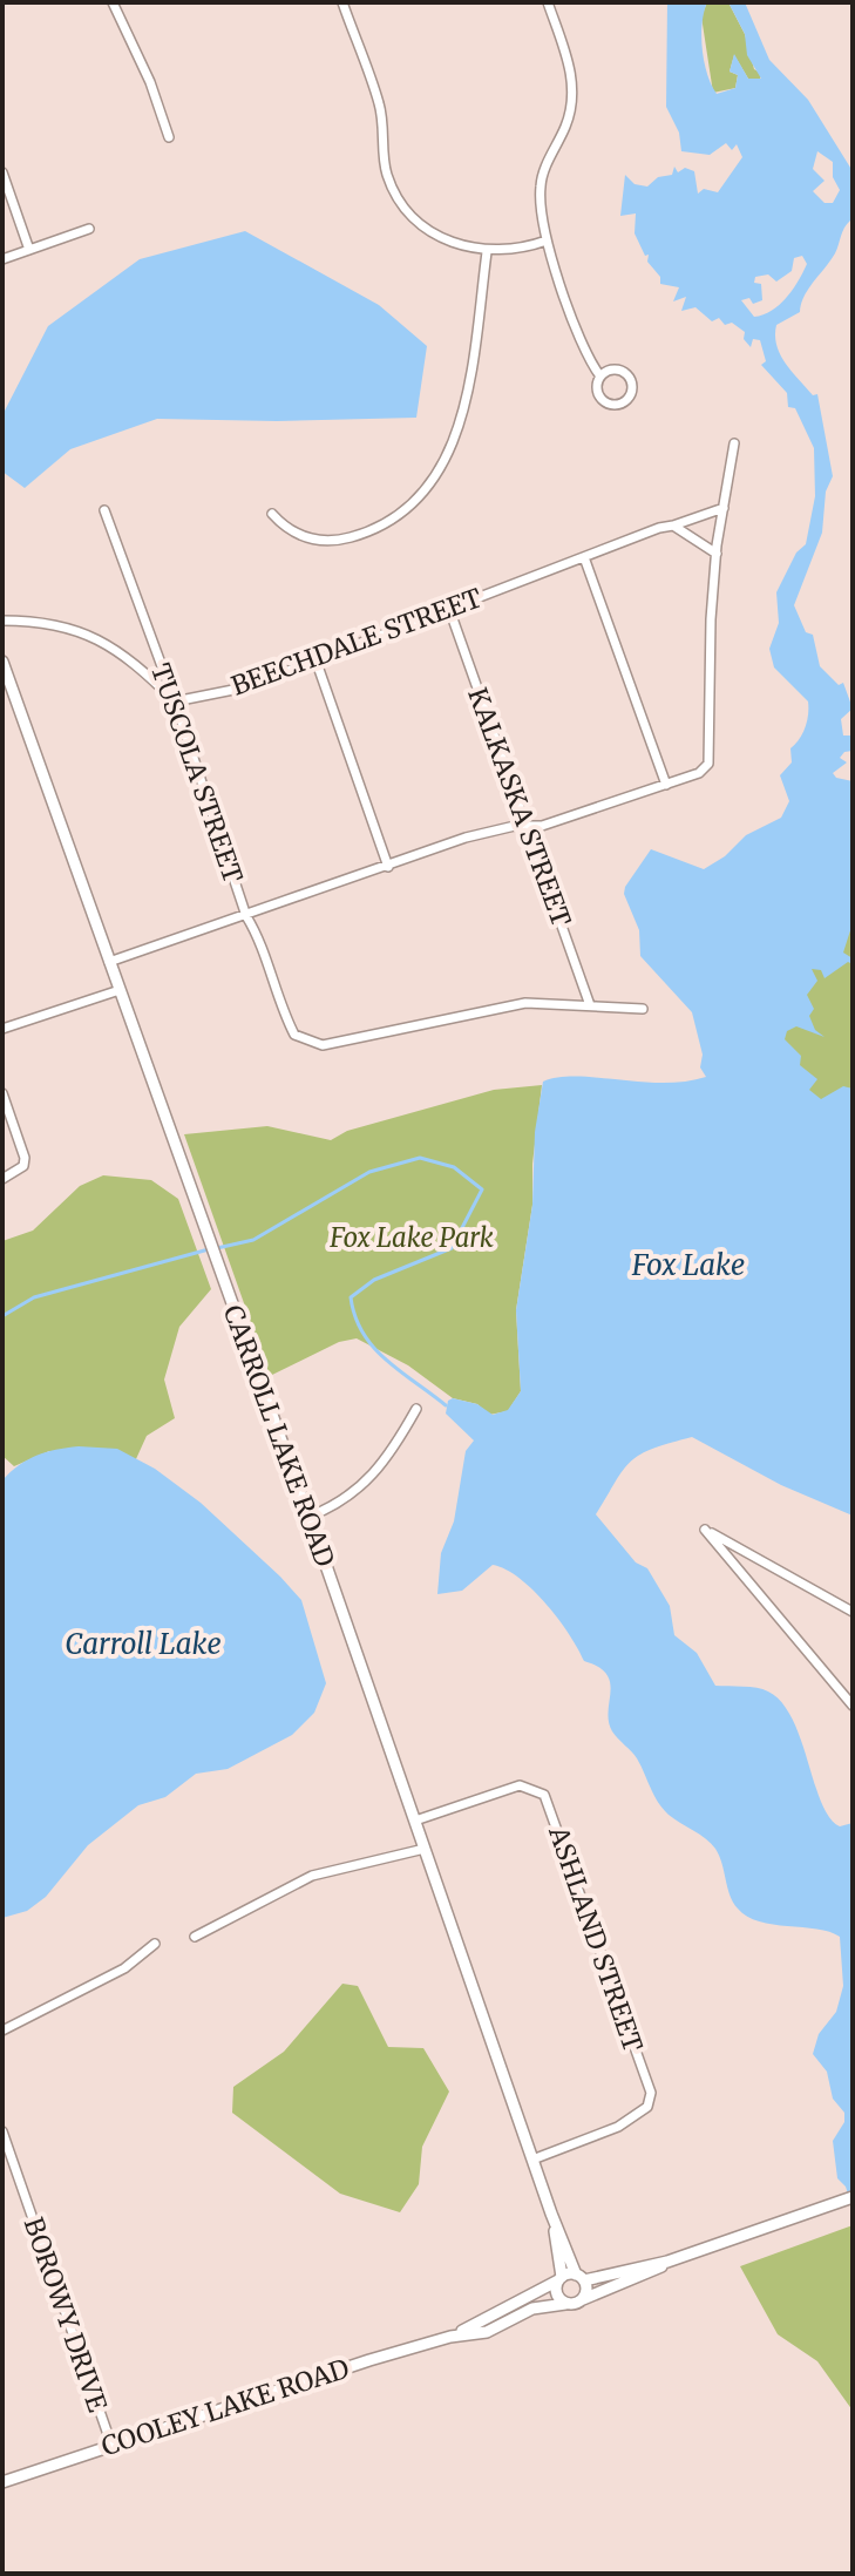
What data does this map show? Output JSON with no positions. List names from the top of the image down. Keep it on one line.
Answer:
{"streets":{"street":["BEECHDALE STREET","TUSCOLA STREET","KALKASKA STREET","CARROLL LAKE ROAD","ASHLAND STREET","BOROWY DRIVE","COOLEY LAKE ROAD"]},"crossings":[["BEECHDALE STREET","TUSCOLA STREET"],["BEECHDALE STREET","KALKASKA STREET"],["TUSCOLA STREET","KALKASKA STREET"],["CARROLL LAKE ROAD","ASHLAND STREET"],["CARROLL LAKE ROAD","COOLEY LAKE ROAD"],["BOROWY DRIVE","COOLEY LAKE ROAD"]],"water":["Fox Lake","Carroll Lake"],"parks":["Fox Lake Park"]}
